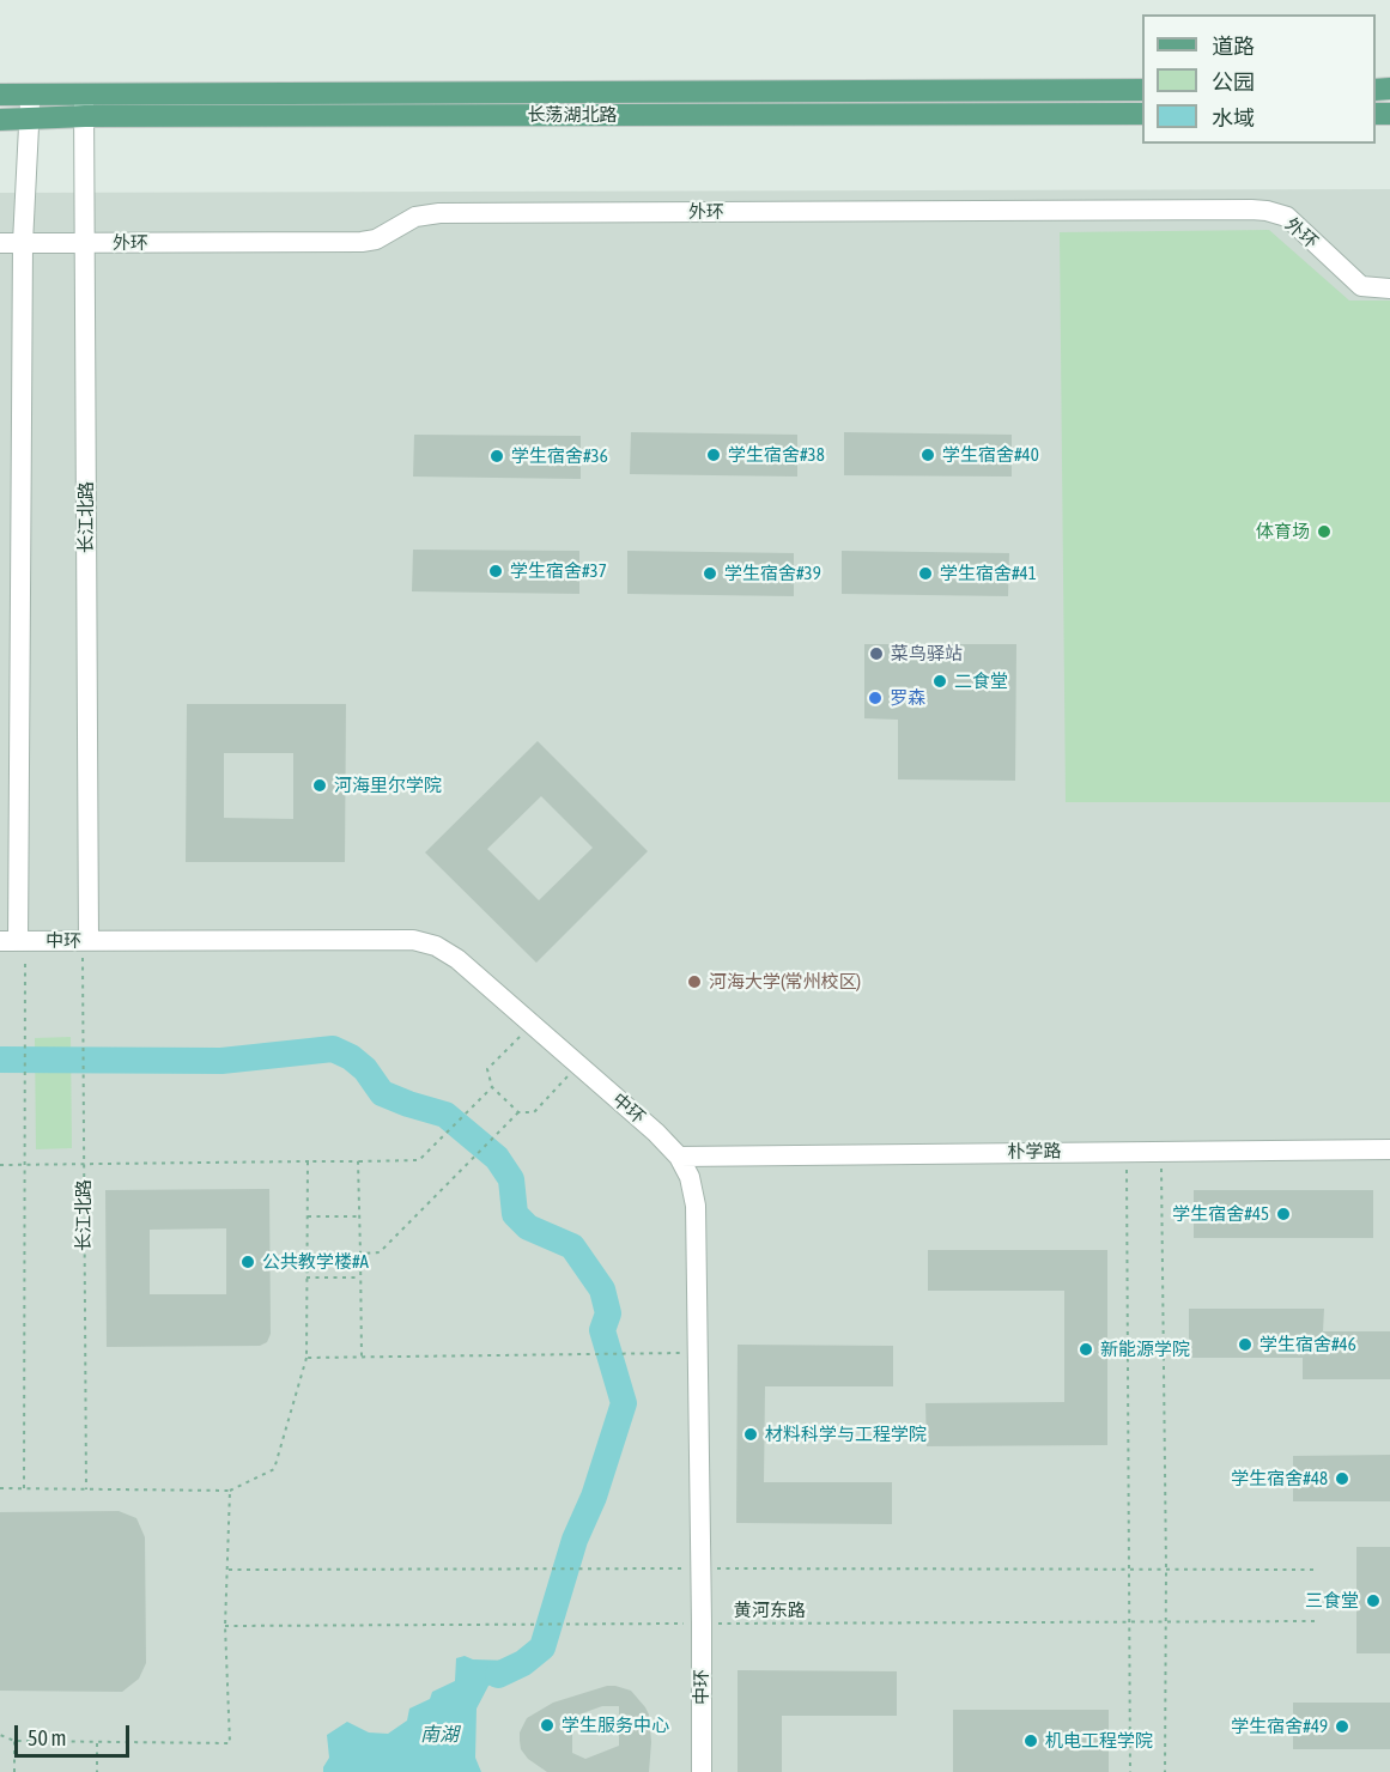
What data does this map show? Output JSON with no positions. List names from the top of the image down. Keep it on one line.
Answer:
{"streets":{"main road":["长荡湖北路"],"lane":["外环","长江北路","中环","朴学路"],"path":["黄河东路"]},"crossings":[["长荡湖北路","长江北路"],["外环","长江北路"],["长江北路","中环"],["中环","朴学路"],["中环","黄河东路"]],"water":["南湖"],"places":["学生宿舍#38","学生宿舍#40","学生宿舍#36","体育场","学生宿舍#37","学生宿舍#39","学生宿舍#41","菜鸟驿站","二食堂","罗森","河海里尔学院","河海大学(常州校区)","学生宿舍#45","公共教学楼#A","学生宿舍#46","新能源学院","材料科学与工程学院","学生宿舍#48","三食堂","学生服务中心","学生宿舍#49","机电工程学院"],"legend":["道路","公园","水域"],"scale_bar":"50 m"}
